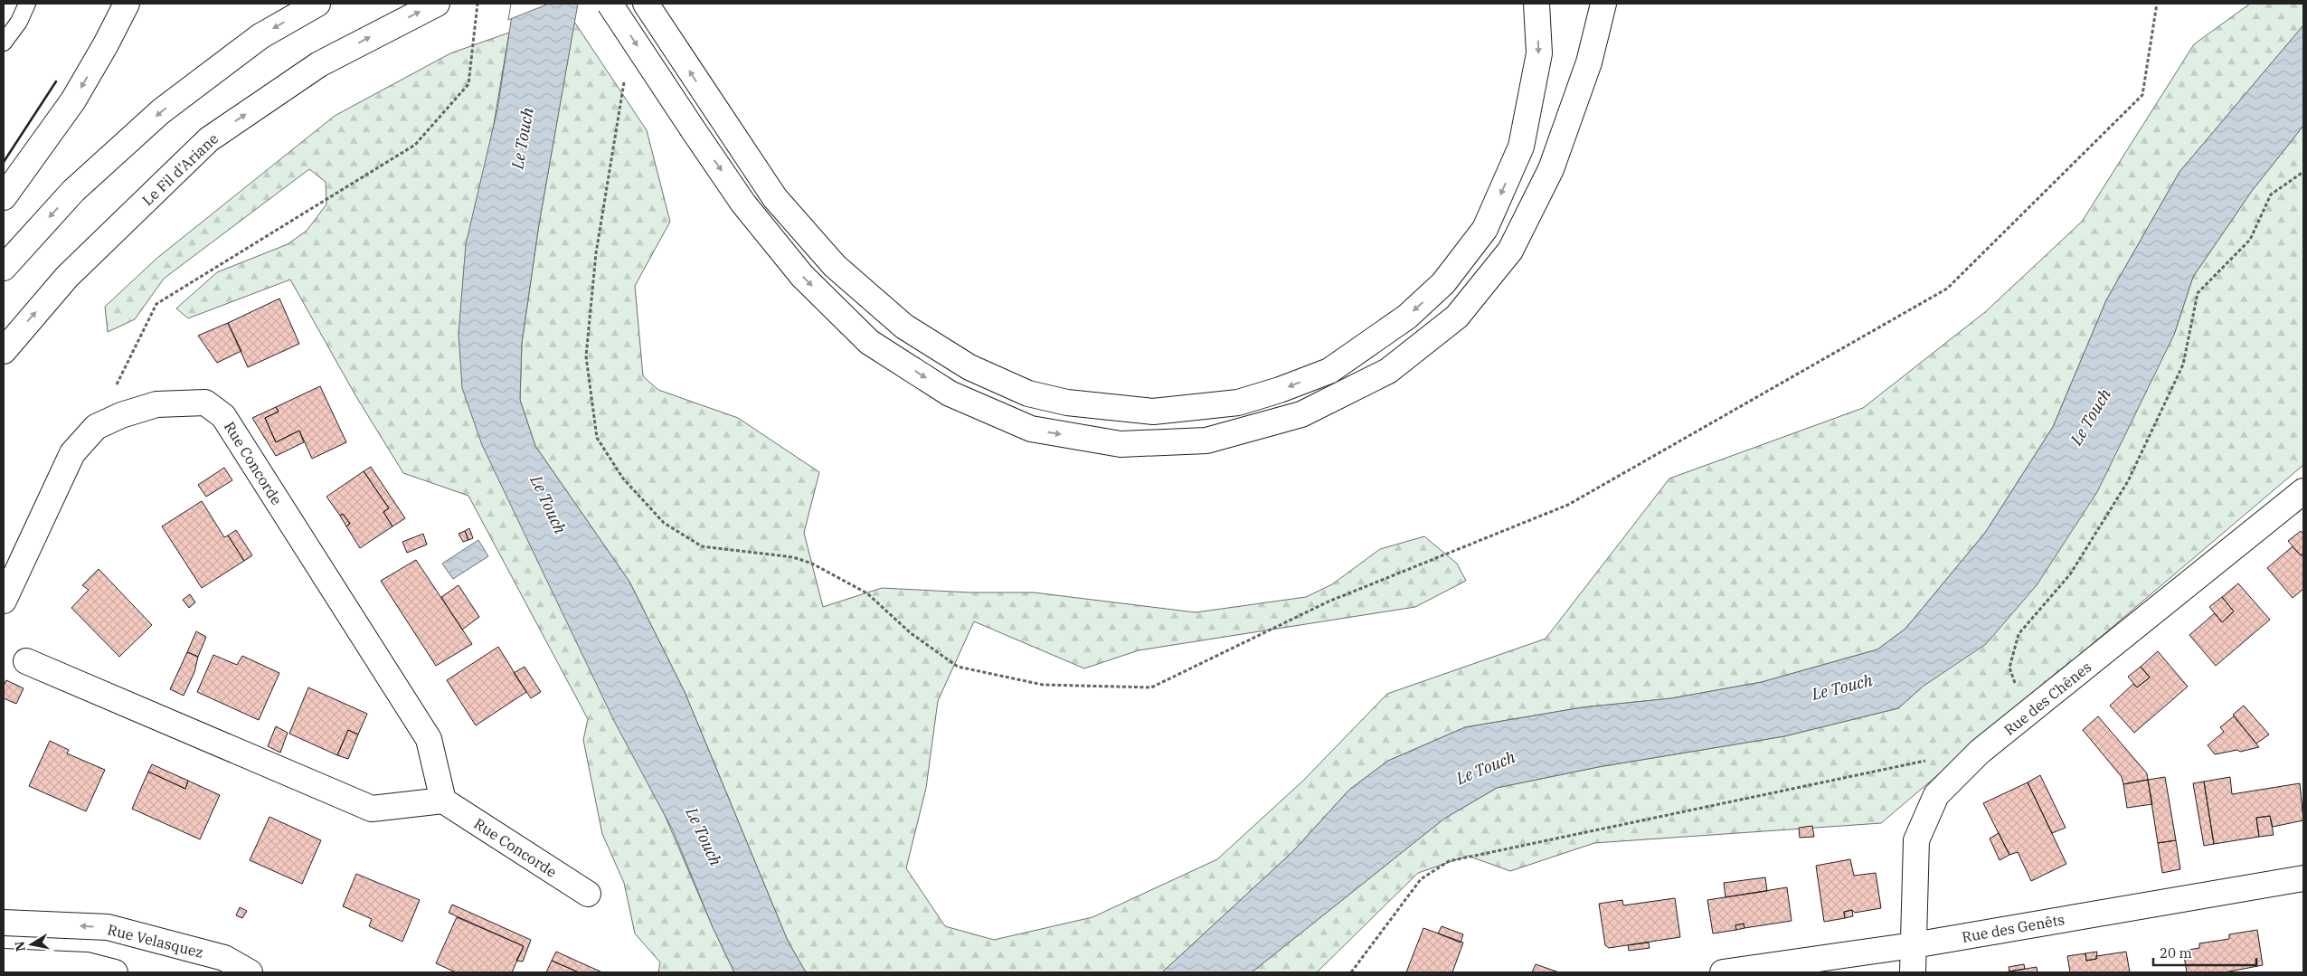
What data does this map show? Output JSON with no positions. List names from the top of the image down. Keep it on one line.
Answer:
{"streets":{"main road":["Le Fil d'Ariane","Rue Concorde","Rue des Chênes","Rue des Genêts","Rue Velasquez"]},"crossings":[["Rue des Chênes","Rue des Genêts"]],"water":["Le Touch"],"scale_bar":"20 m","north":"left"}
